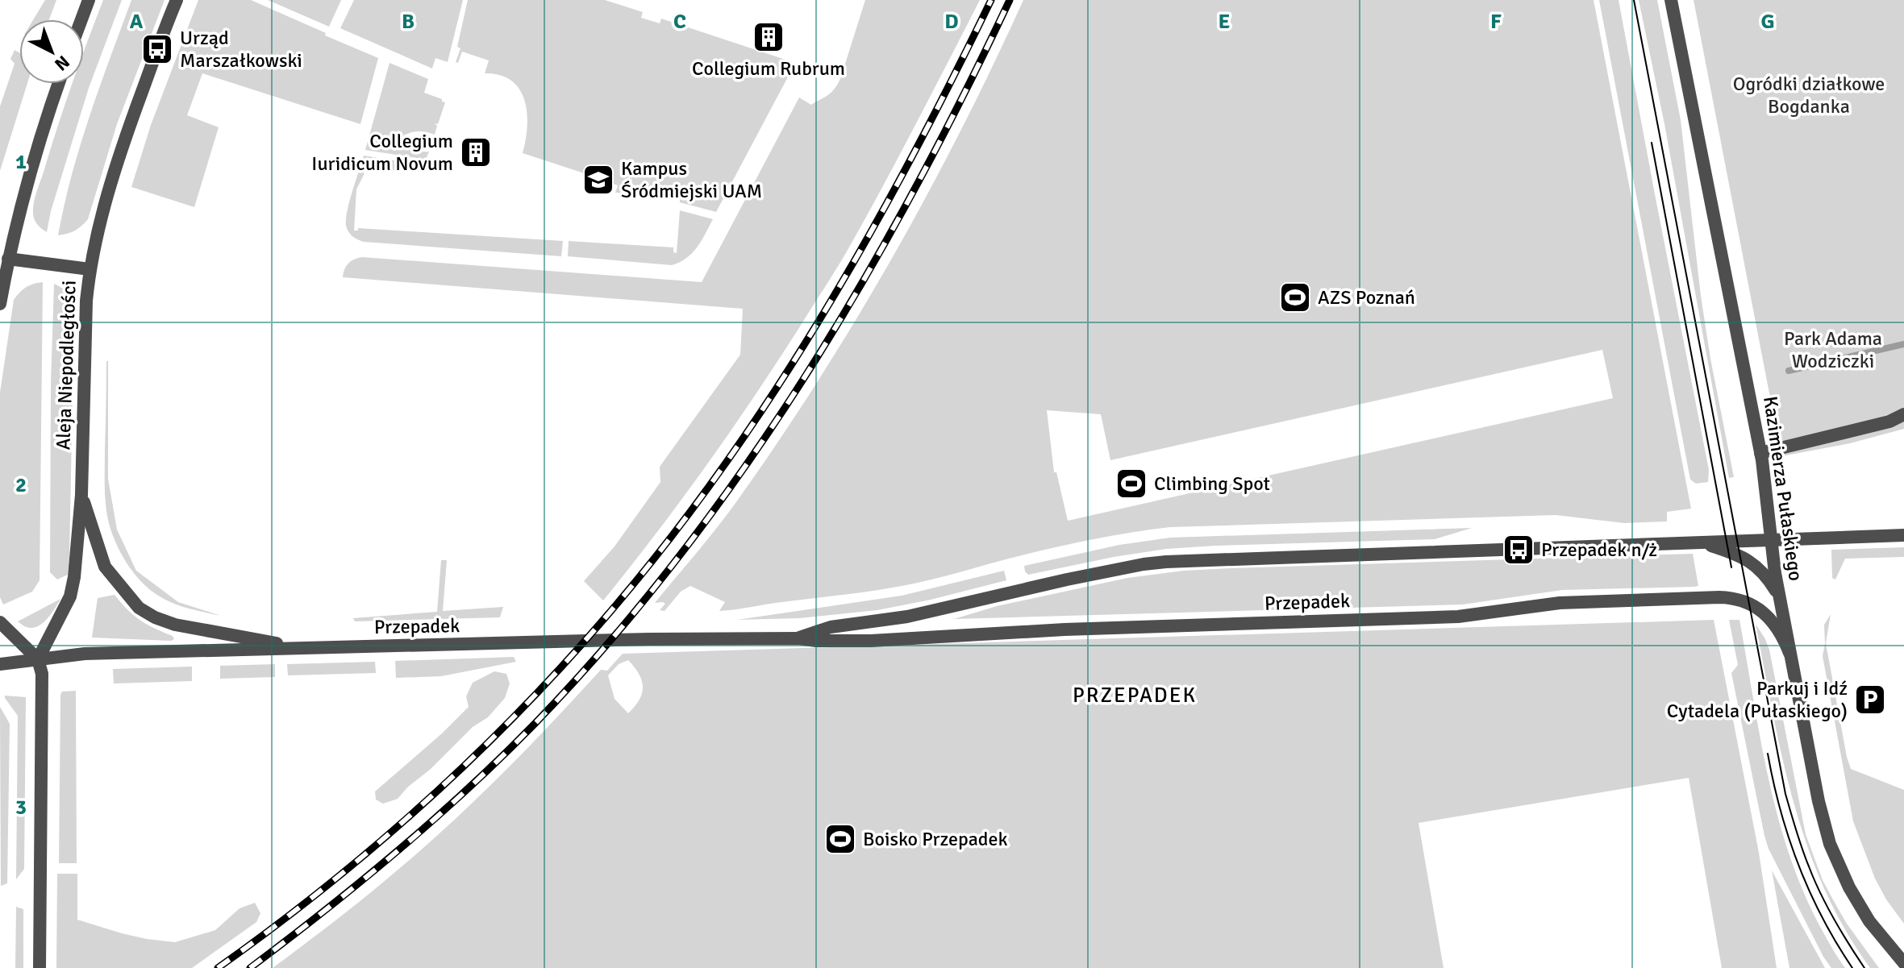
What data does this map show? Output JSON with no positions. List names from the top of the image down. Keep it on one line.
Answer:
{"streets":{"street":["Aleja Niepodległości","Kazimierza Pułaskiego","Przepadek"]},"crossings":[["Aleja Niepodległości","Przepadek"],["Kazimierza Pułaskiego","Przepadek"]],"districts":["PRZEPADEK"],"parks":["Ogródki działkowe Bogdanka","Park Adama Wodziczki"],"places":{"building":["Collegium Rubrum","Collegium Iuridicum Novum"],"bus stop":["Urząd Marszałkowski","Przepadek n/ż"],"school or university":["Kampus Śródmiejski UAM"],"sports":["AZS Poznań","Climbing Spot","Boisko Przepadek"],"parking":["Parkuj i Idź Cytadela (Pułaskiego)"]},"north":"bottom right","grid":{"columns":["A","B","C","D","E","F","G"],"rows":["1","2","3"]}}
